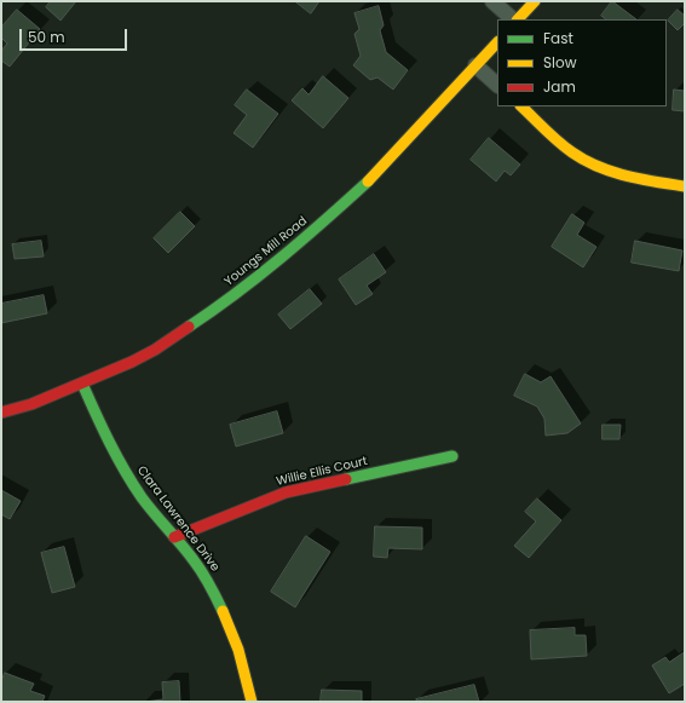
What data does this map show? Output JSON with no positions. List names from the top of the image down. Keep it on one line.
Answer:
{"streets":{"street":["Youngs Mill Road","Willie Ellis Court","Clara Lawrence Drive"]},"crossings":[["Youngs Mill Road","Clara Lawrence Drive"],["Willie Ellis Court","Clara Lawrence Drive"]],"legend":["Fast","Slow","Jam"],"scale_bar":"50 m"}
